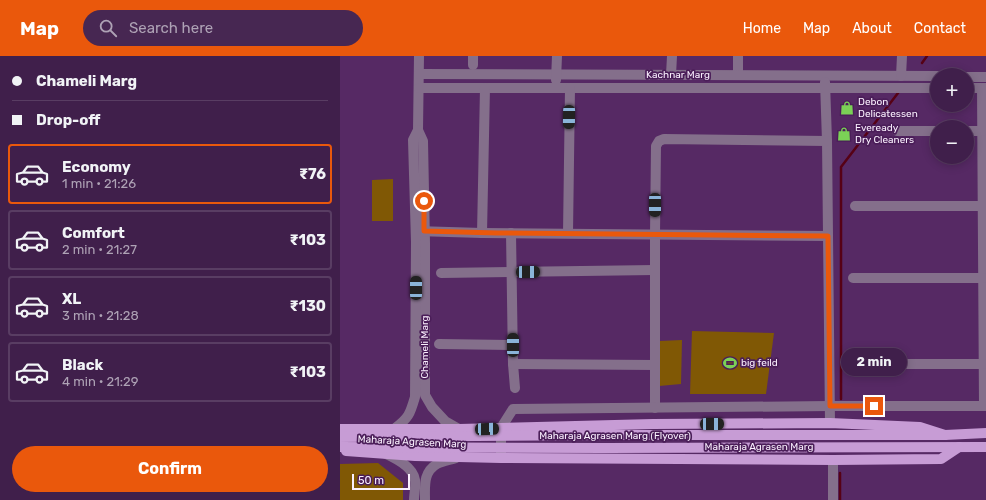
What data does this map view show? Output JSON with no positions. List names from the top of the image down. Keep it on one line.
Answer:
{"streets":{"main road":["Maharaja Agrasen Marg (Flyover)","Maharaja Agrasen Marg"],"street":["Kachnar Marg","Chameli Marg"]},"crossings":[["Kachnar Marg","Chameli Marg"],["Chameli Marg","Maharaja Agrasen Marg"],["Maharaja Agrasen Marg (Flyover)","Maharaja Agrasen Marg"]],"places":{"shop":["Debon Delicatessen","Eveready Dry Cleaners"],"sports":["big feild"]},"scale_bar":"50 m","page":{"header":"Map","search":"Search here","nav":["Home","Map","About","Contact"],"banner":["Chameli Marg","Drop-off"],"map_buttons":["+","−"],"list":[{"name":"Economy","note":"1 min · 21:26","value":"₹76"},{"name":"Comfort","note":"2 min · 21:27","value":"₹103"},{"name":"XL","note":"3 min · 21:28","value":"₹130"},{"name":"Black","note":"4 min · 21:29","value":"₹103"}],"bubble":"2 min","buttons":"Confirm","scale":"50 m"}}
